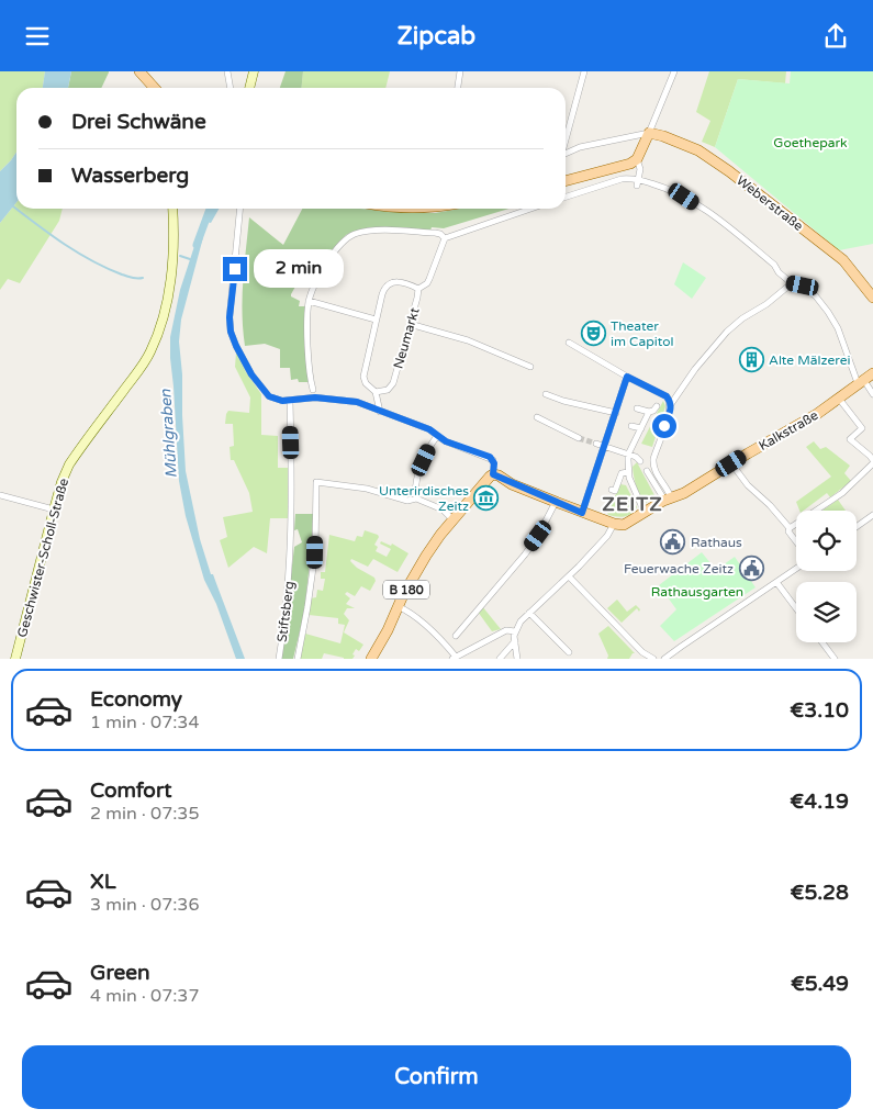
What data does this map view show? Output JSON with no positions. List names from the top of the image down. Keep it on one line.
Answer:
{"streets":{"main road":["Weberstraße","Kalkstraße","B 180"],"street":["Neumarkt","Geschwister-Scholl-Straße","Stiftsberg"]},"districts":["ZEITZ"],"water":["Mühlgraben"],"parks":["Goethepark","Rathausgarten"],"places":{"theatre":["Theater im Capitol"],"building":["Alte Mälzerei"],"museum":["Unterirdisches Zeitz"],"public building":["Rathaus","Feuerwache Zeitz"]},"page":{"header":"Zipcab","banner":["Drei Schwäne","Wasserberg"],"bubble":"2 min","list":[{"name":"Economy","note":"1 min · 07:34","value":"€3.10"},{"name":"Comfort","note":"2 min · 07:35","value":"€4.19"},{"name":"XL","note":"3 min · 07:36","value":"€5.28"},{"name":"Green","note":"4 min · 07:37","value":"€5.49"}],"buttons":"Confirm"}}
